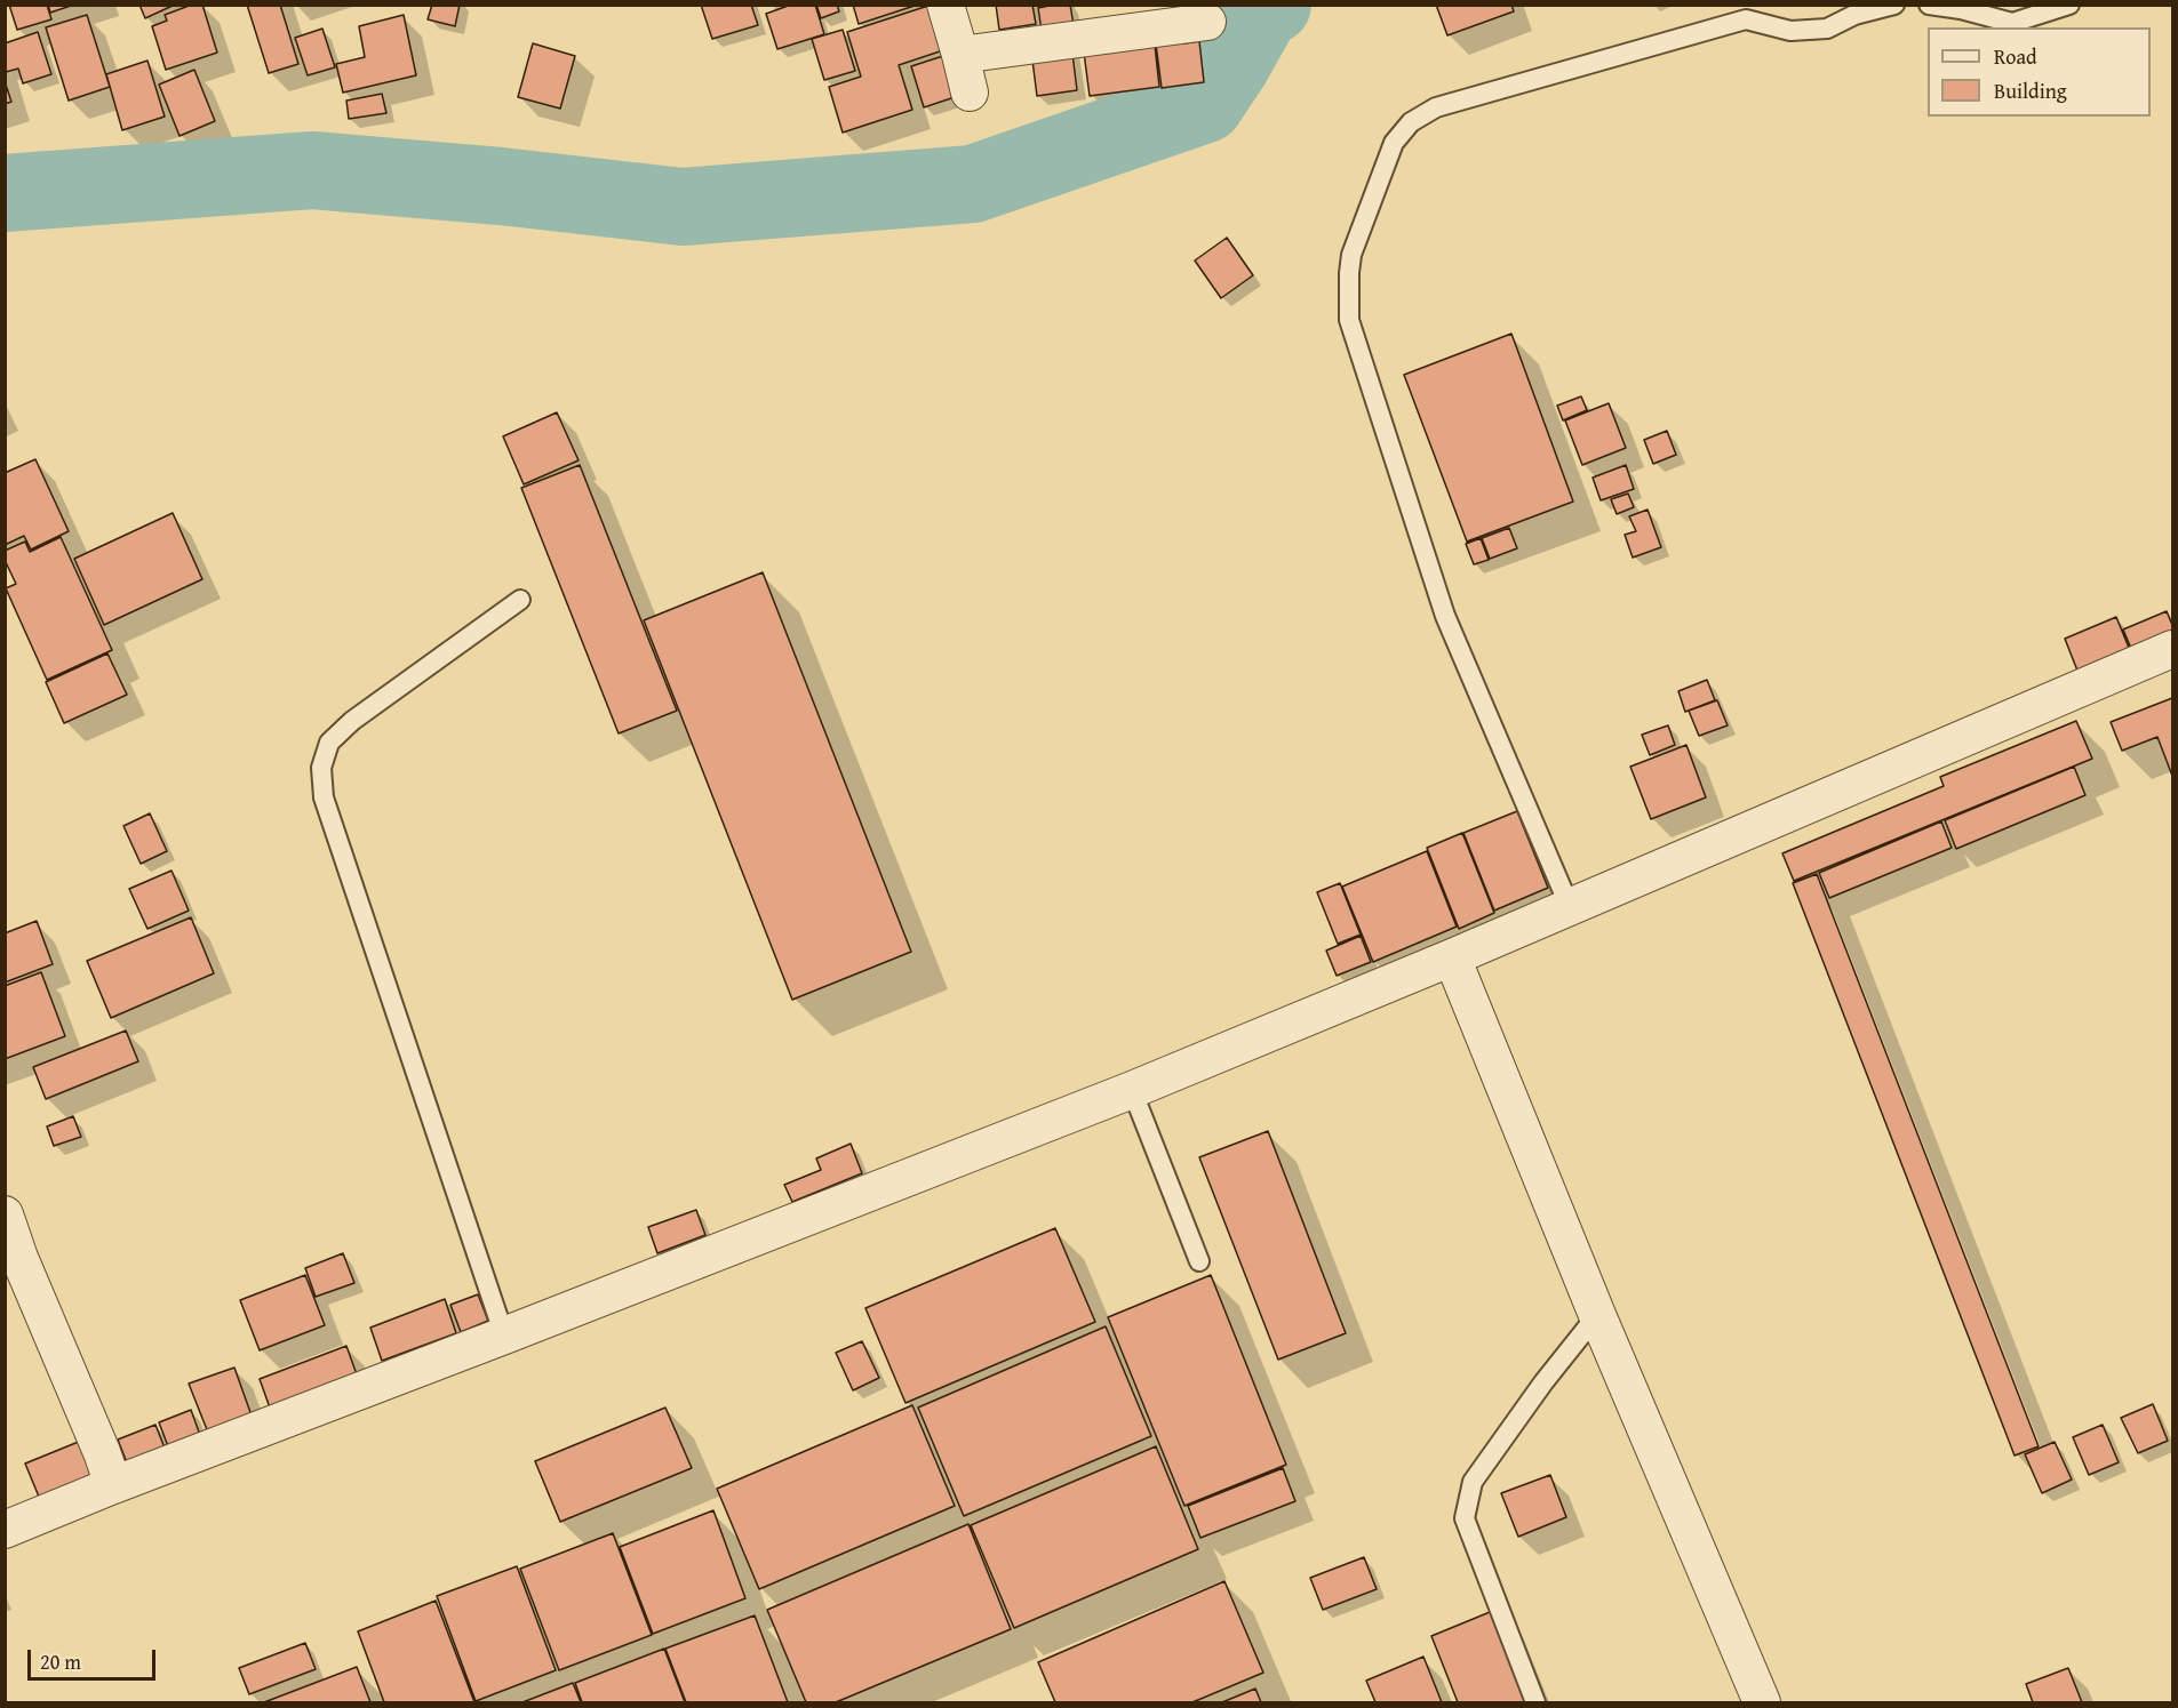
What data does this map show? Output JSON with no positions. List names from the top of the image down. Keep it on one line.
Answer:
{"legend":["Road","Building"],"scale_bar":"20 m"}
